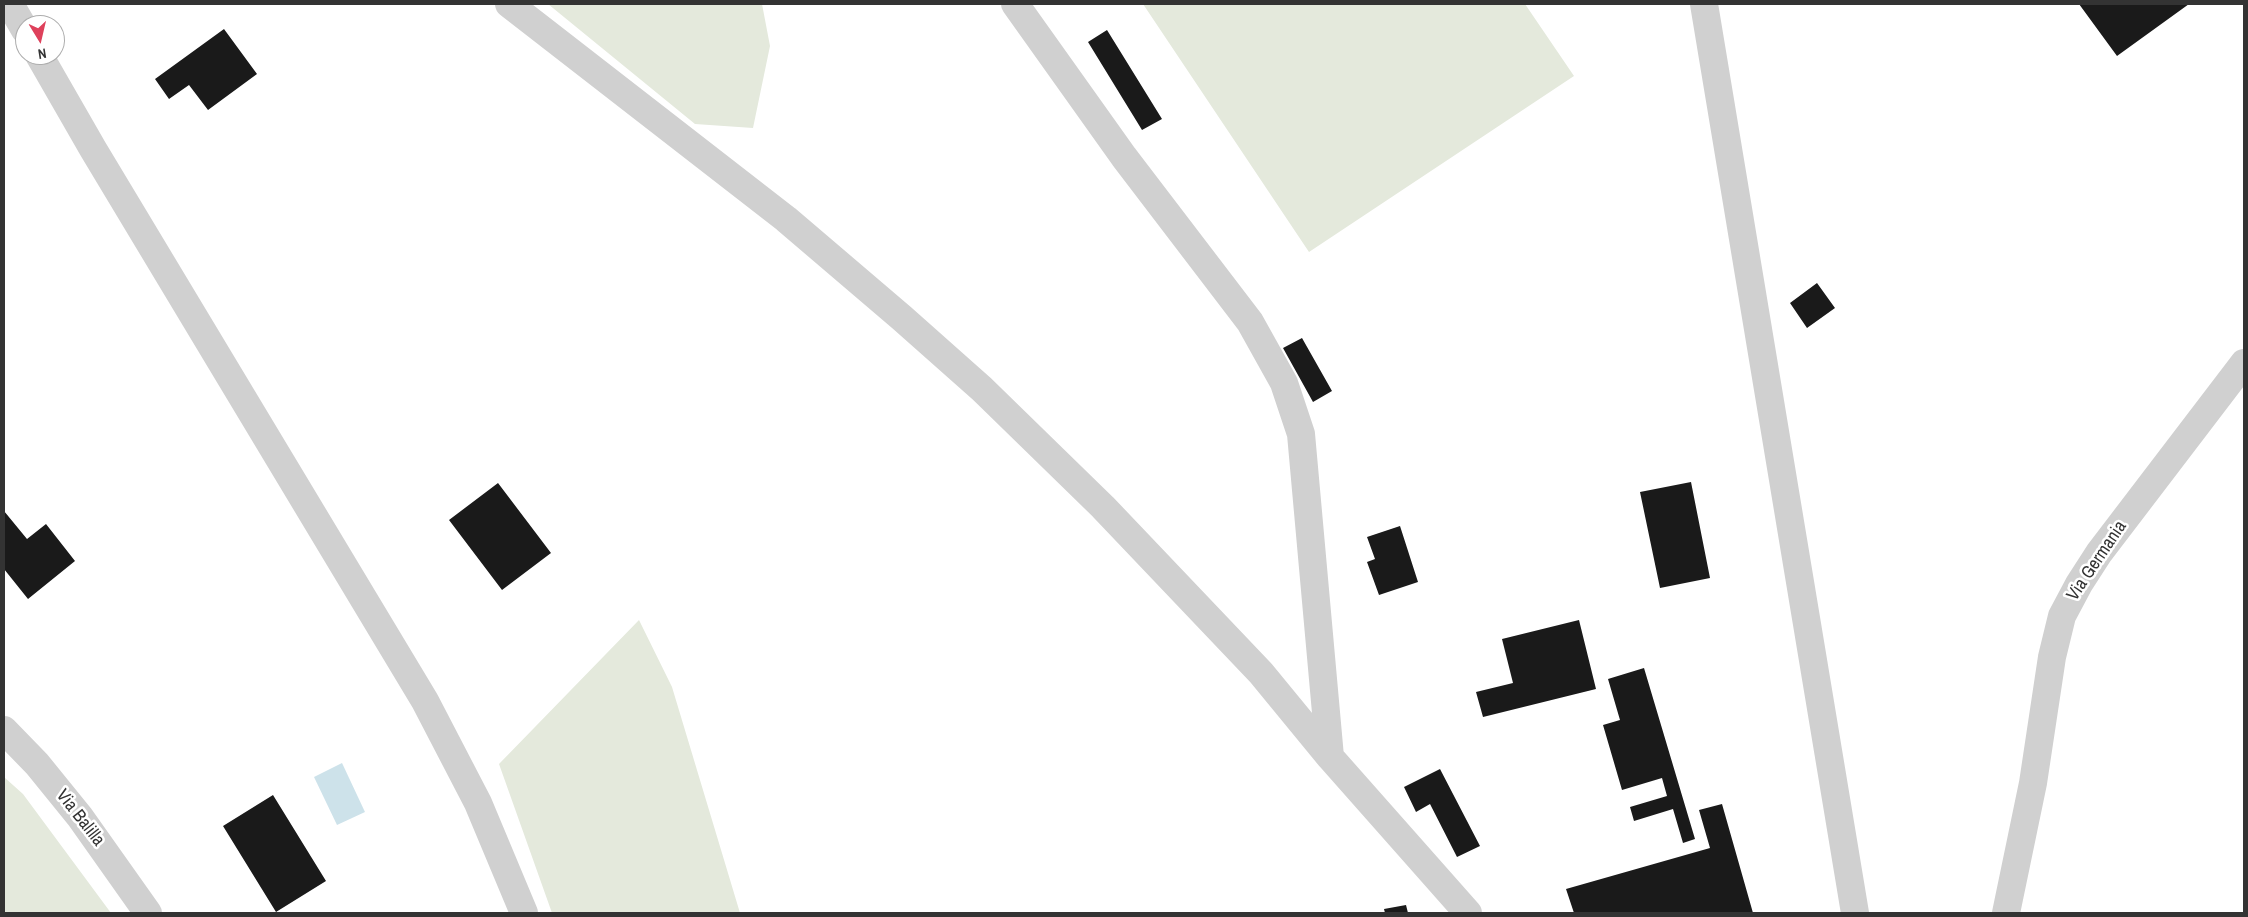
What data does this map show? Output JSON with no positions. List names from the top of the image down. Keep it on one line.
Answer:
{"streets":{"street":["Via Germania","Via Balilla"]},"north":"bottom"}
